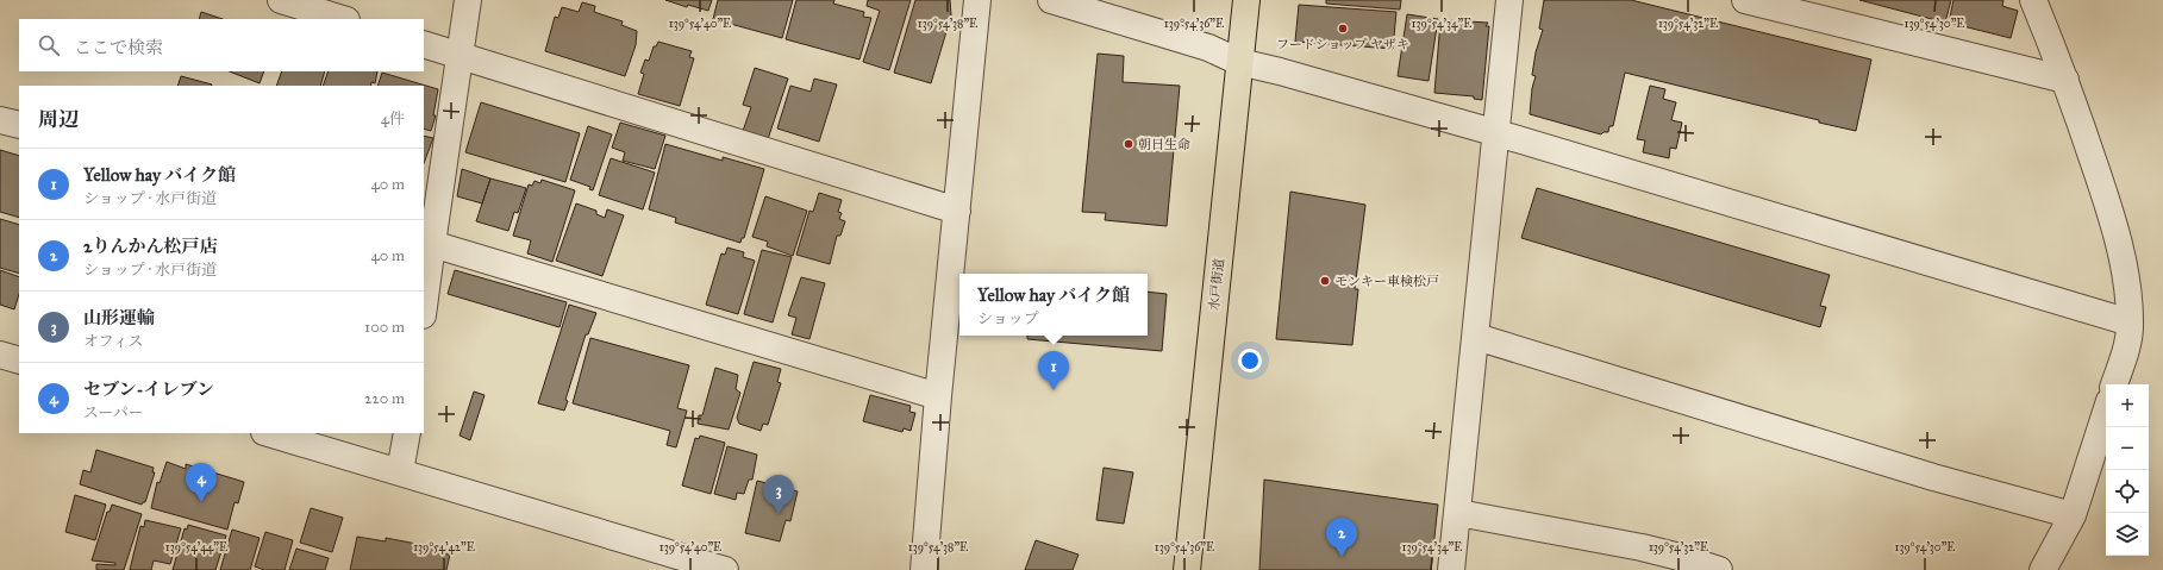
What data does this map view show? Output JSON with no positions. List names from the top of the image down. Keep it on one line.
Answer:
{"streets":{"highway":["水戸街道"]},"places":["フードショップ ヤザキ","朝日生命","モンキー車検松戸"],"page":{"search":"ここで検索","heading":["周辺","4件"],"list":[{"mark":"1","name":"Yellow hay バイク館","note":"ショップ · 水戸街道","value":"40 m"},{"mark":"2","name":"2りんかん松戸店","note":"ショップ · 水戸街道","value":"40 m"},{"mark":"3","name":"山形運輸","note":"オフィス","value":"100 m"},{"mark":"4","name":"セブン-イレブン","note":"スーパー","value":"220 m"}],"popup":["Yellow hay バイク館","ショップ"],"pins":["1","4","3","2"],"map_buttons":["+","−"]},"coordinates":["139°54'40\"E","139°54'38\"E","139°54'36\"E","139°54'34\"E","139°54'32\"E","139°54'30\"E","139°54'44\"E","139°54'42\"E"]}
